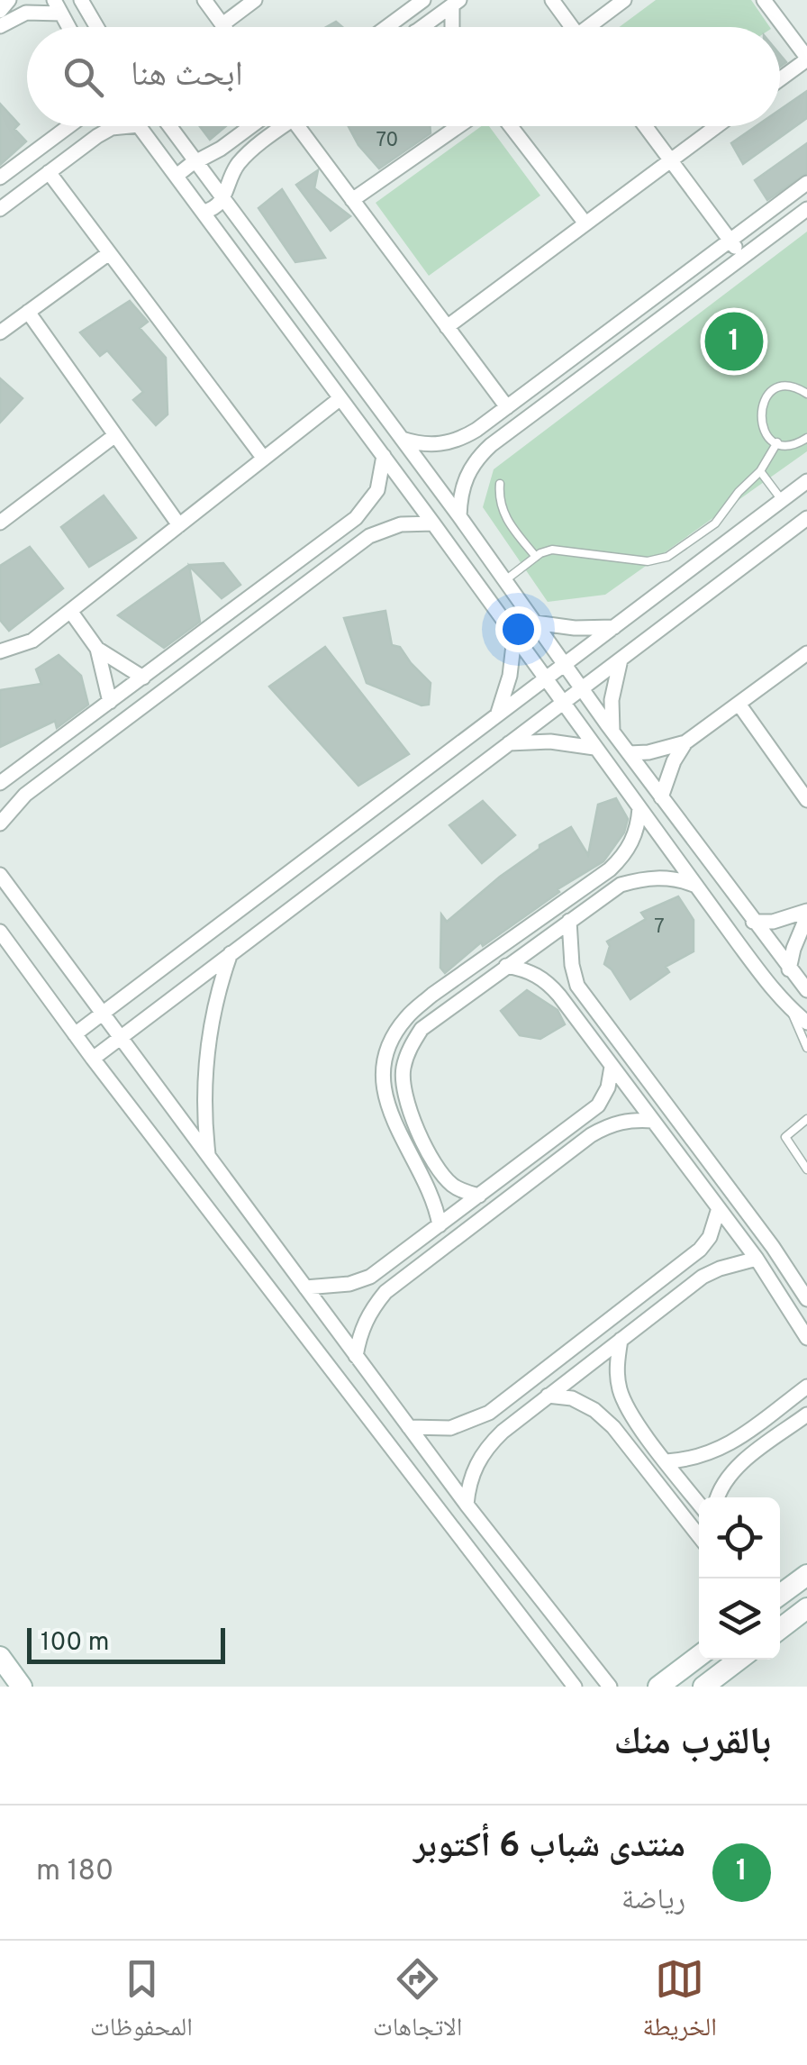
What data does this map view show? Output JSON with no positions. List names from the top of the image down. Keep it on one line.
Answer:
{"house_numbers":["70","7"],"scale_bar":"100 m","page":{"search":"ابحث هنا","pins":"1","scale":"100 m","heading":"بالقرب منك","list":[{"mark":"1","name":"منتدى شباب 6 أكتوبر","note":"رياضة","value":"180 m"}],"nav":["الخريطة","الاتجاهات","المحفوظات"]}}
